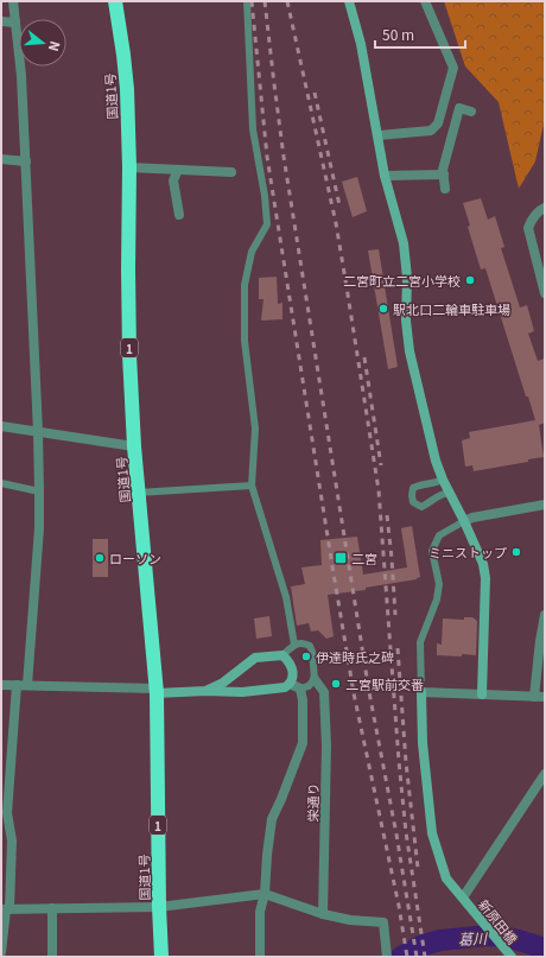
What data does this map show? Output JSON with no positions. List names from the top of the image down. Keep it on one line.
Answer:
{"streets":{"highway":["国道1号","1"],"street":["栄通り","新原田橋"]},"water":["葛川"],"places":{"other":["二宮町立二宮小学校","駅北口二輪車駐車場","ミニストップ","ローソン","伊達時氏之碑","二宮駅前交番"],"transit":["二宮"]},"scale_bar":"50 m","north":"right"}
